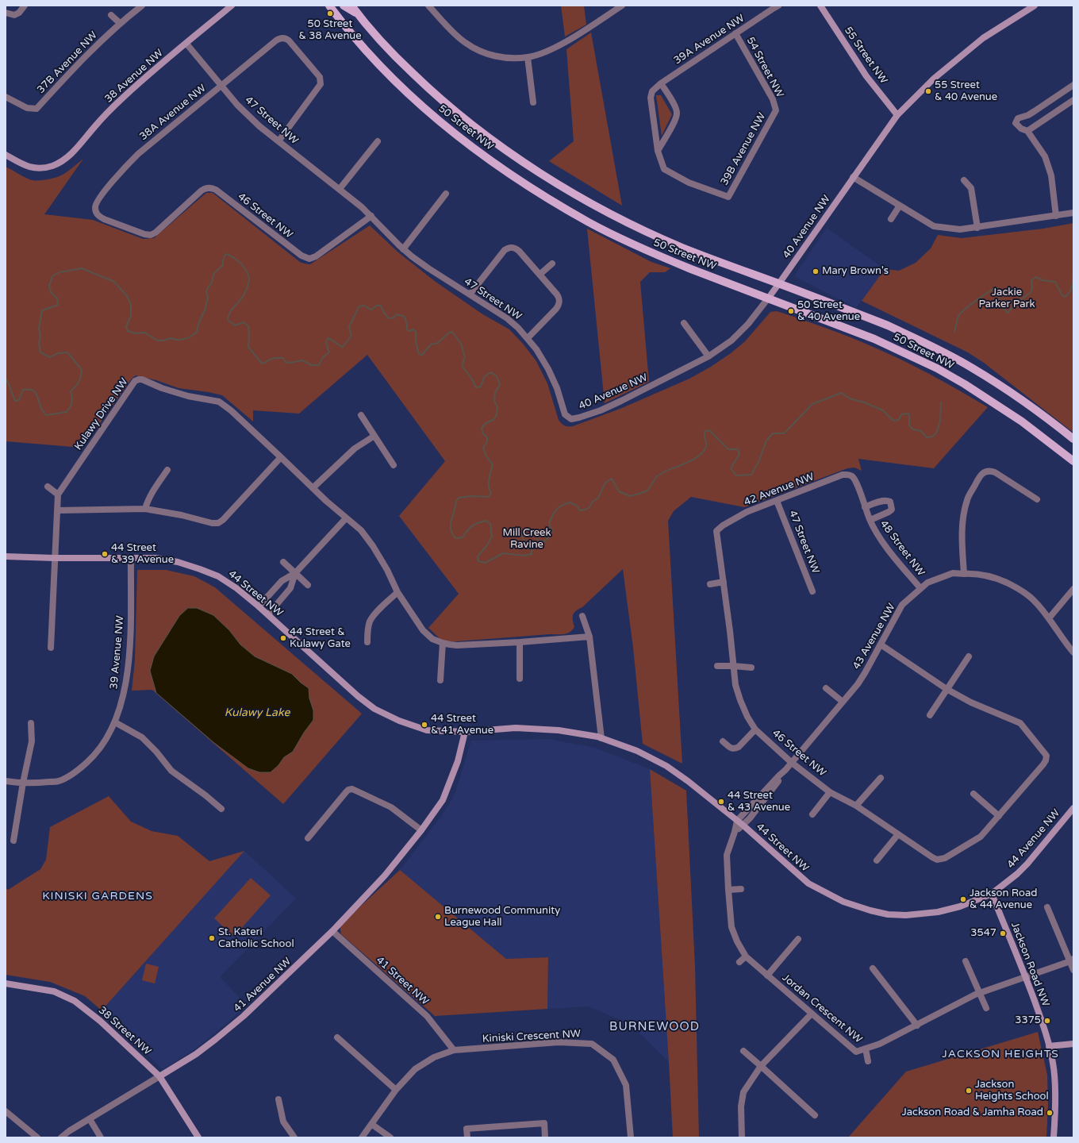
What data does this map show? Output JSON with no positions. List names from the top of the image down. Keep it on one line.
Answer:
{"streets":{"main road":["50 Street NW"],"street":["39A Avenue NW","55 Street NW","37B Avenue NW","54 Street NW","38 Avenue NW","38A Avenue NW","47 Street NW","39B Avenue NW","46 Street NW","40 Avenue NW","Kulawy Drive NW","42 Avenue NW","48 Street NW","44 Street NW","43 Avenue NW","39 Avenue NW","44 Avenue NW","Jackson Road NW","41 Street NW","41 Avenue NW","Jordan Crescent NW","38 Street NW","Kiniski Crescent NW"]},"crossings":[["39A Avenue NW","54 Street NW"],["39A Avenue NW","39B Avenue NW"],["55 Street NW","40 Avenue NW"],["54 Street NW","39B Avenue NW"],["38 Avenue NW","47 Street NW"],["38A Avenue NW","47 Street NW"],["38A Avenue NW","46 Street NW"],["47 Street NW","46 Street NW"],["47 Street NW","40 Avenue NW"],["47 Street NW","42 Avenue NW"],["50 Street NW","40 Avenue NW"],["46 Street NW","42 Avenue NW"],["46 Street NW","43 Avenue NW"],["42 Avenue NW","48 Street NW"],["48 Street NW","43 Avenue NW"],["44 Street NW","43 Avenue NW"],["44 Street NW","39 Avenue NW"],["44 Street NW","44 Avenue NW"],["44 Street NW","Jackson Road NW"],["44 Street NW","41 Avenue NW"],["44 Street NW","Jordan Crescent NW"],["43 Avenue NW","Jordan Crescent NW"],["44 Avenue NW","Jackson Road NW"],["Jackson Road NW","Jordan Crescent NW"],["41 Street NW","41 Avenue NW"],["41 Street NW","Kiniski Crescent NW"],["41 Avenue NW","38 Street NW"]],"districts":["KINISKI GARDENS","BURNEWOOD","JACKSON HEIGHTS"],"water":["Kulawy Lake"],"parks":["Jackie Parker Park","Mill Creek Ravine"],"places":["50 Street & 38 Avenue","55 Street & 40 Avenue","Mary Brown's","50 Street & 40 Avenue","44 Street & 39 Avenue","44 Street & Kulawy Gate","44 Street & 41 Avenue","44 Street & 43 Avenue","Jackson Road & 44 Avenue","Burnewood Community League Hall","3547","St. Kateri Catholic School","3375","Jackson Heights School","Jackson Road & Jamha Road"]}
